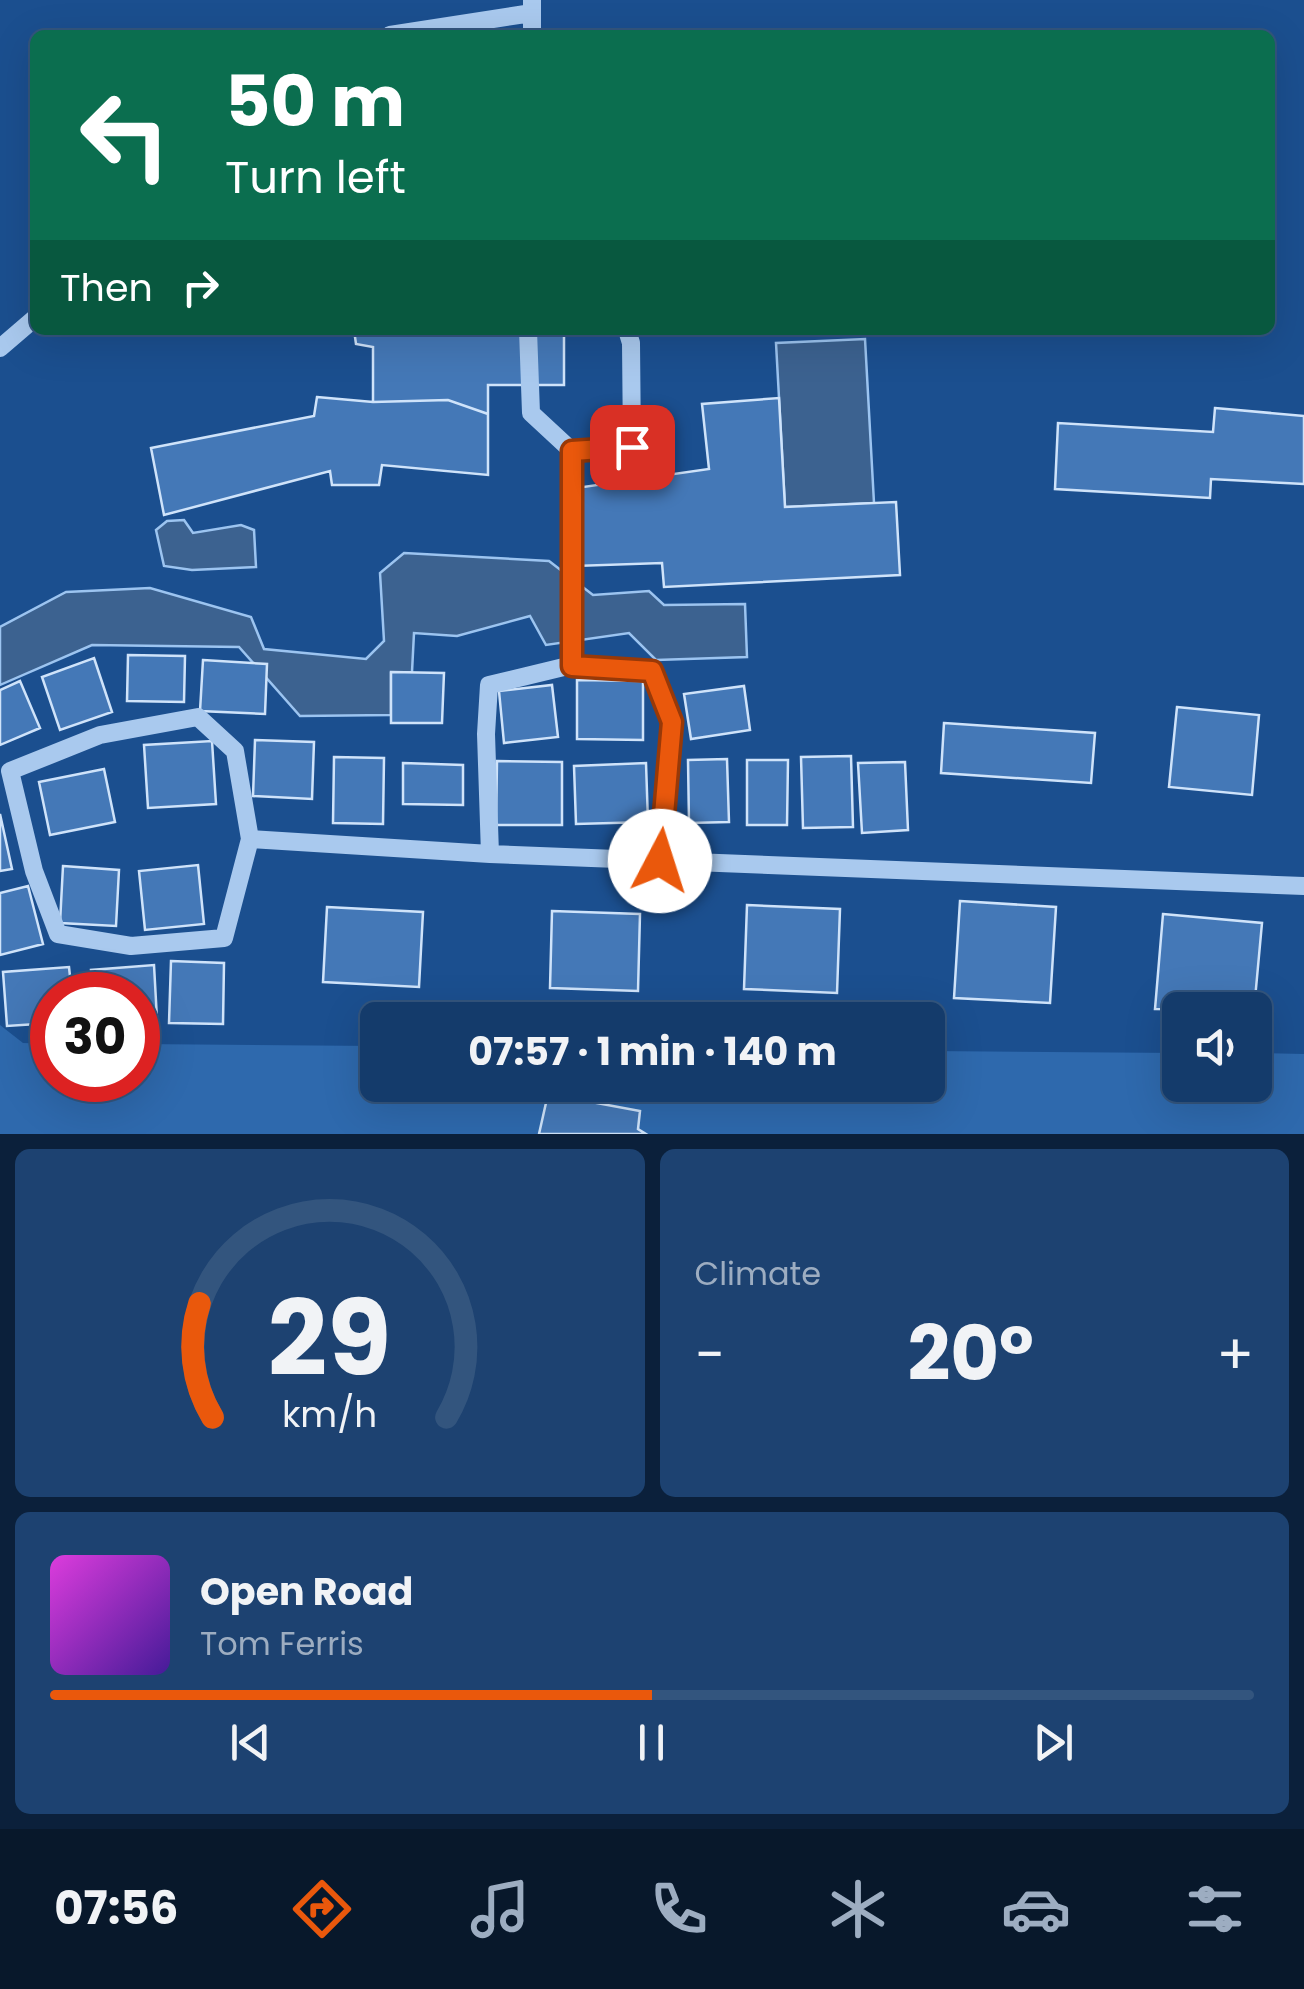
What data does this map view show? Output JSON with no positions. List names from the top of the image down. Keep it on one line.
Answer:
{"page":{"turn":["50 m","Turn left"],"then":"Then","limit":"30","trip":"07:57 · 1 min · 140 m","tile":"Climate","heat":["−","20°","+"],"song":["Open Road","Tom Ferris"],"tabs":"07:56","gauge":["29","km/h"]}}
